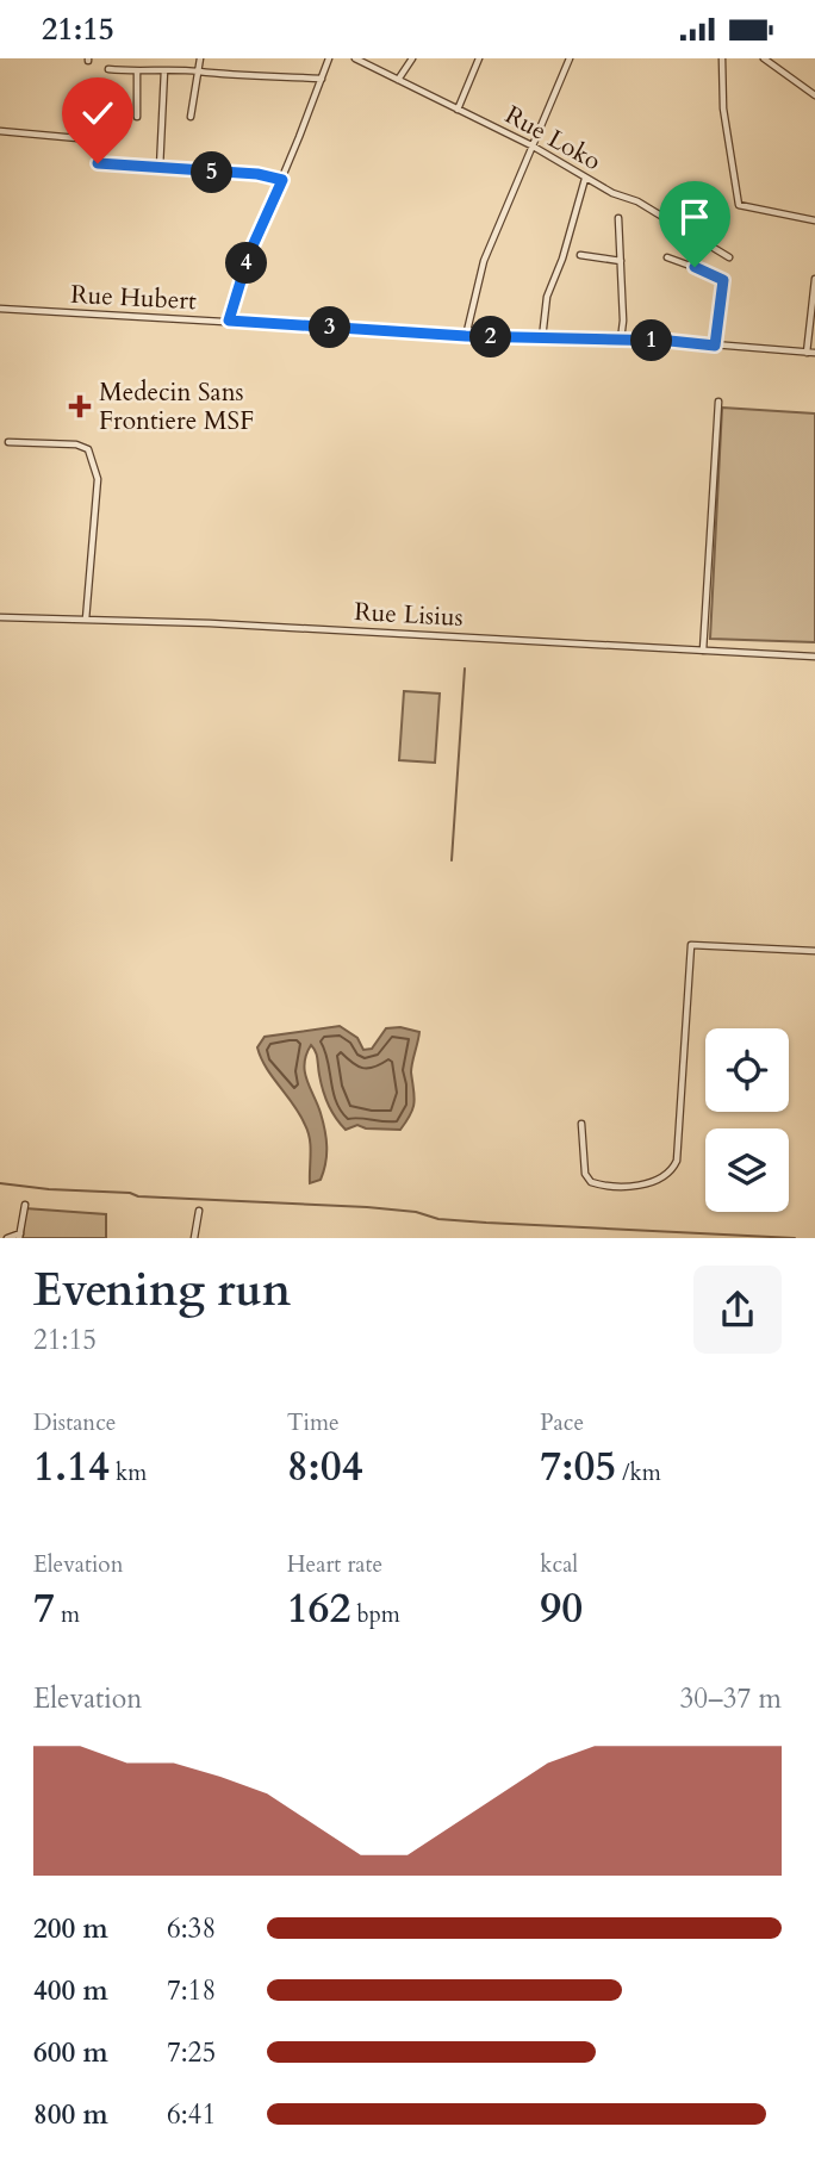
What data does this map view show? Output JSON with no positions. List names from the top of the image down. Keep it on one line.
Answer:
{"streets":{"street":["Rue Loko","Rue Hubert","Rue Lisius"]},"places":{"health":["Medecin Sans Frontiere MSF"]},"page":{"status":"21:15","pins":["5","4","3","2","1"],"heading":["Evening run","21:15"],"stats":[["Distance","1.14 km"],["Time","8:04"],["Pace","7:05 /km"],["Elevation","7 m"],["Heart rate","162 bpm"],["kcal","90"]],"chart":["Elevation","30–37 m"],"list":[{"name":"200 m","note":"6:38"},{"name":"400 m","note":"7:18"},{"name":"600 m","note":"7:25"},{"name":"800 m","note":"6:41"}]}}
